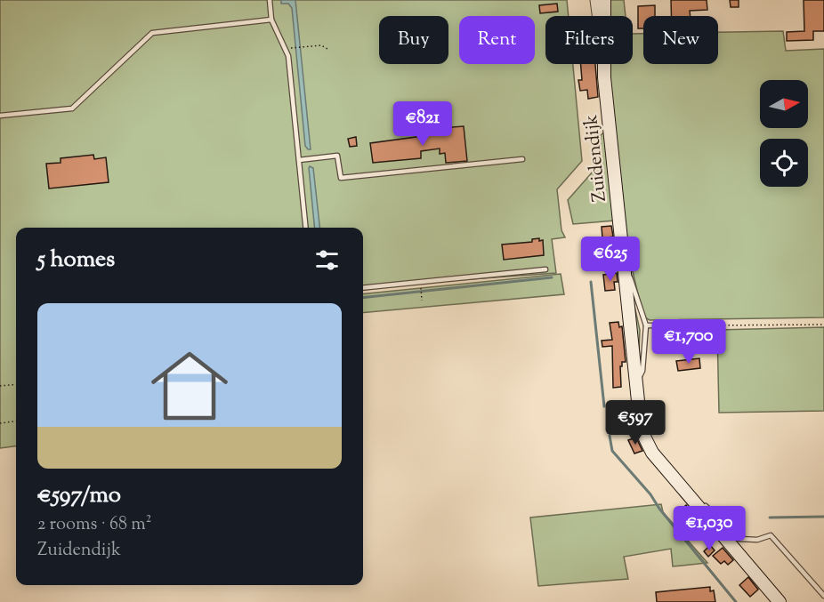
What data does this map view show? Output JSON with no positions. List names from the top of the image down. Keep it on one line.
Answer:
{"streets":{"street":["Zuidendijk"]},"north":"right","page":{"chip":["Buy","Rent","Filters","New"],"price":["€821","€625","€1,700","€597","€1,030"],"heading":"5 homes","list":[{"name":"€597/mo","note":"2 rooms · 68 m² · Zuidendijk"}]}}
